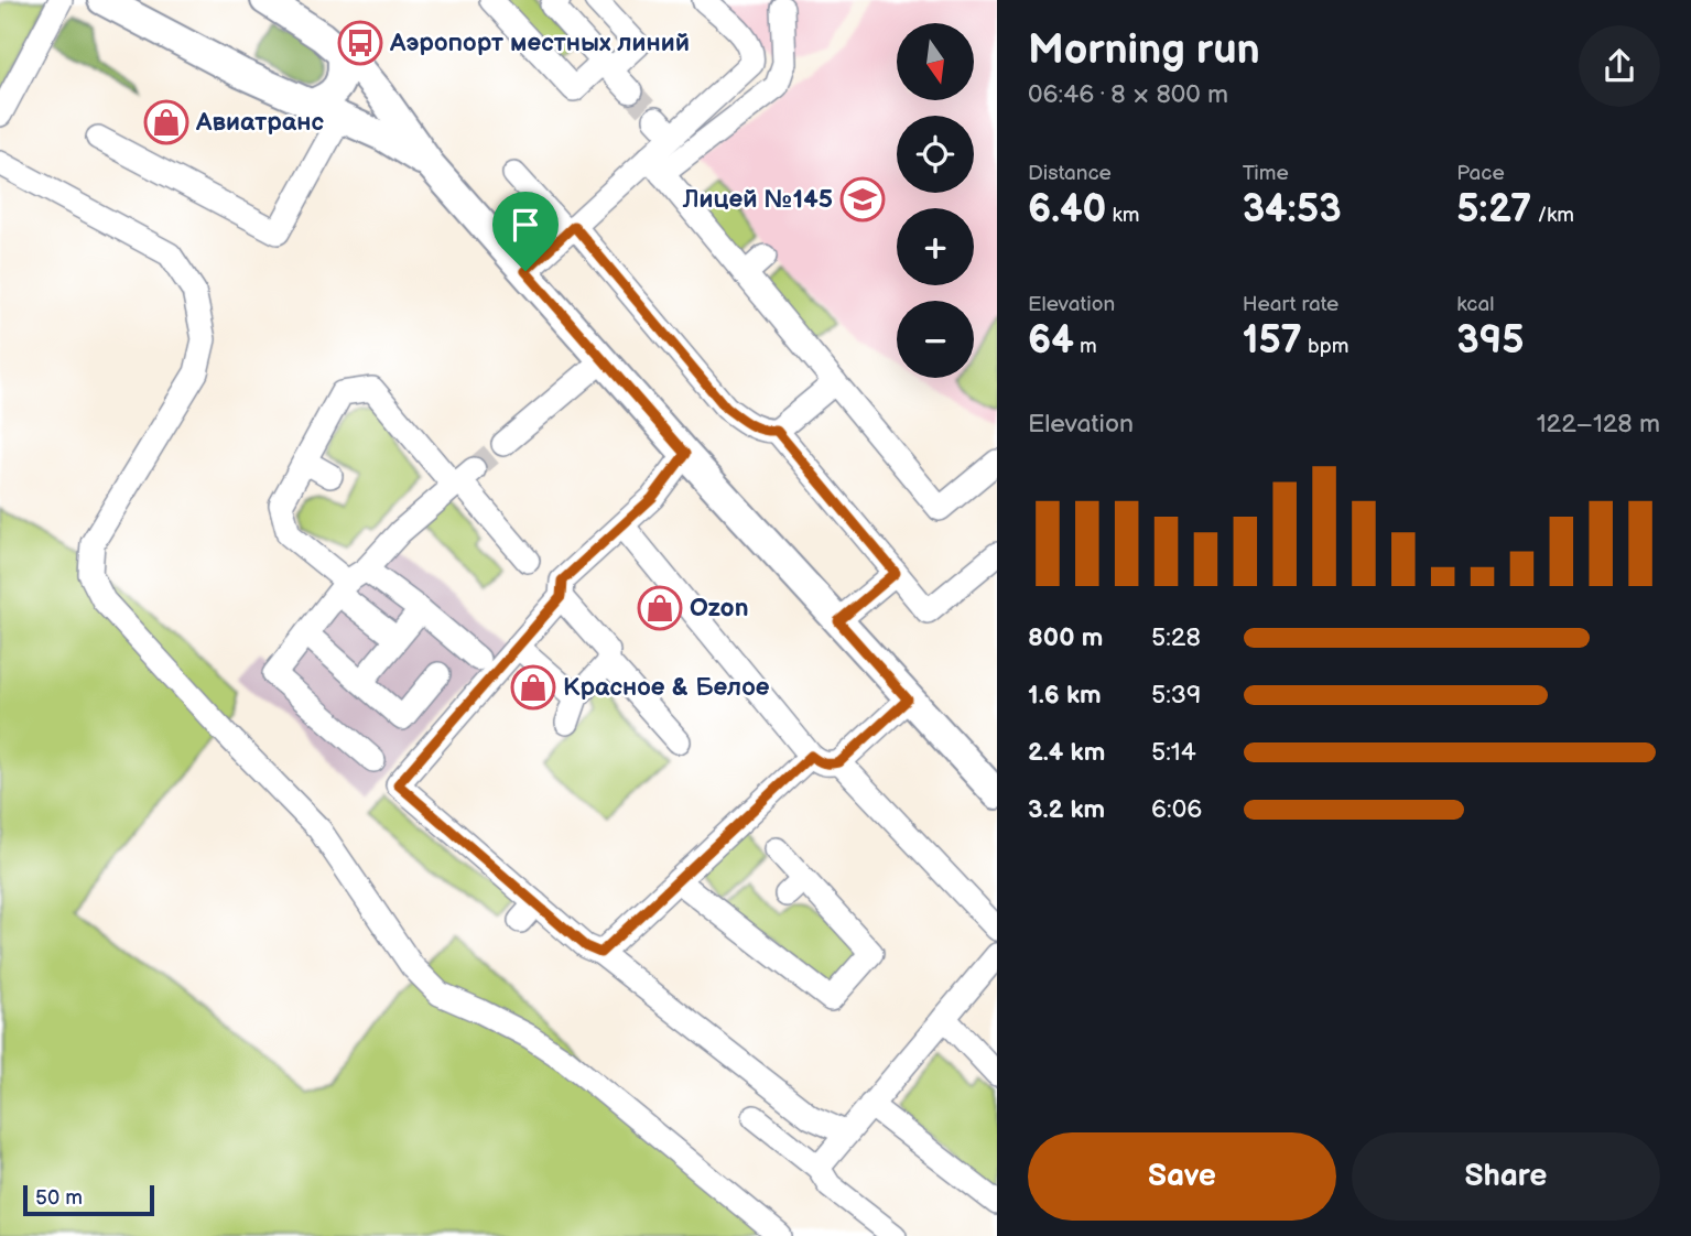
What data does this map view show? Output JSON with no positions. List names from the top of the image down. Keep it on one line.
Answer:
{"places":{"bus stop":["Аэропорт местных линий"],"shop":["Авиатранс","Ozon","Красное & Белое"],"school or university":["Лицей №145"]},"scale_bar":"50 m","north":"bottom","page":{"heading":["Morning run","06:46 · 8 × 800 m"],"map_buttons":["+","−"],"stats":[["Distance","6.40 km"],["Time","34:53"],["Pace","5:27 /km"],["Elevation","64 m"],["Heart rate","157 bpm"],["kcal","395"]],"chart":["Elevation","122–128 m"],"list":[{"name":"800 m","note":"5:28"},{"name":"1.6 km","note":"5:39"},{"name":"2.4 km","note":"5:14"},{"name":"3.2 km","note":"6:06"}],"buttons":["Save","Share"],"scale":"50 m"}}
